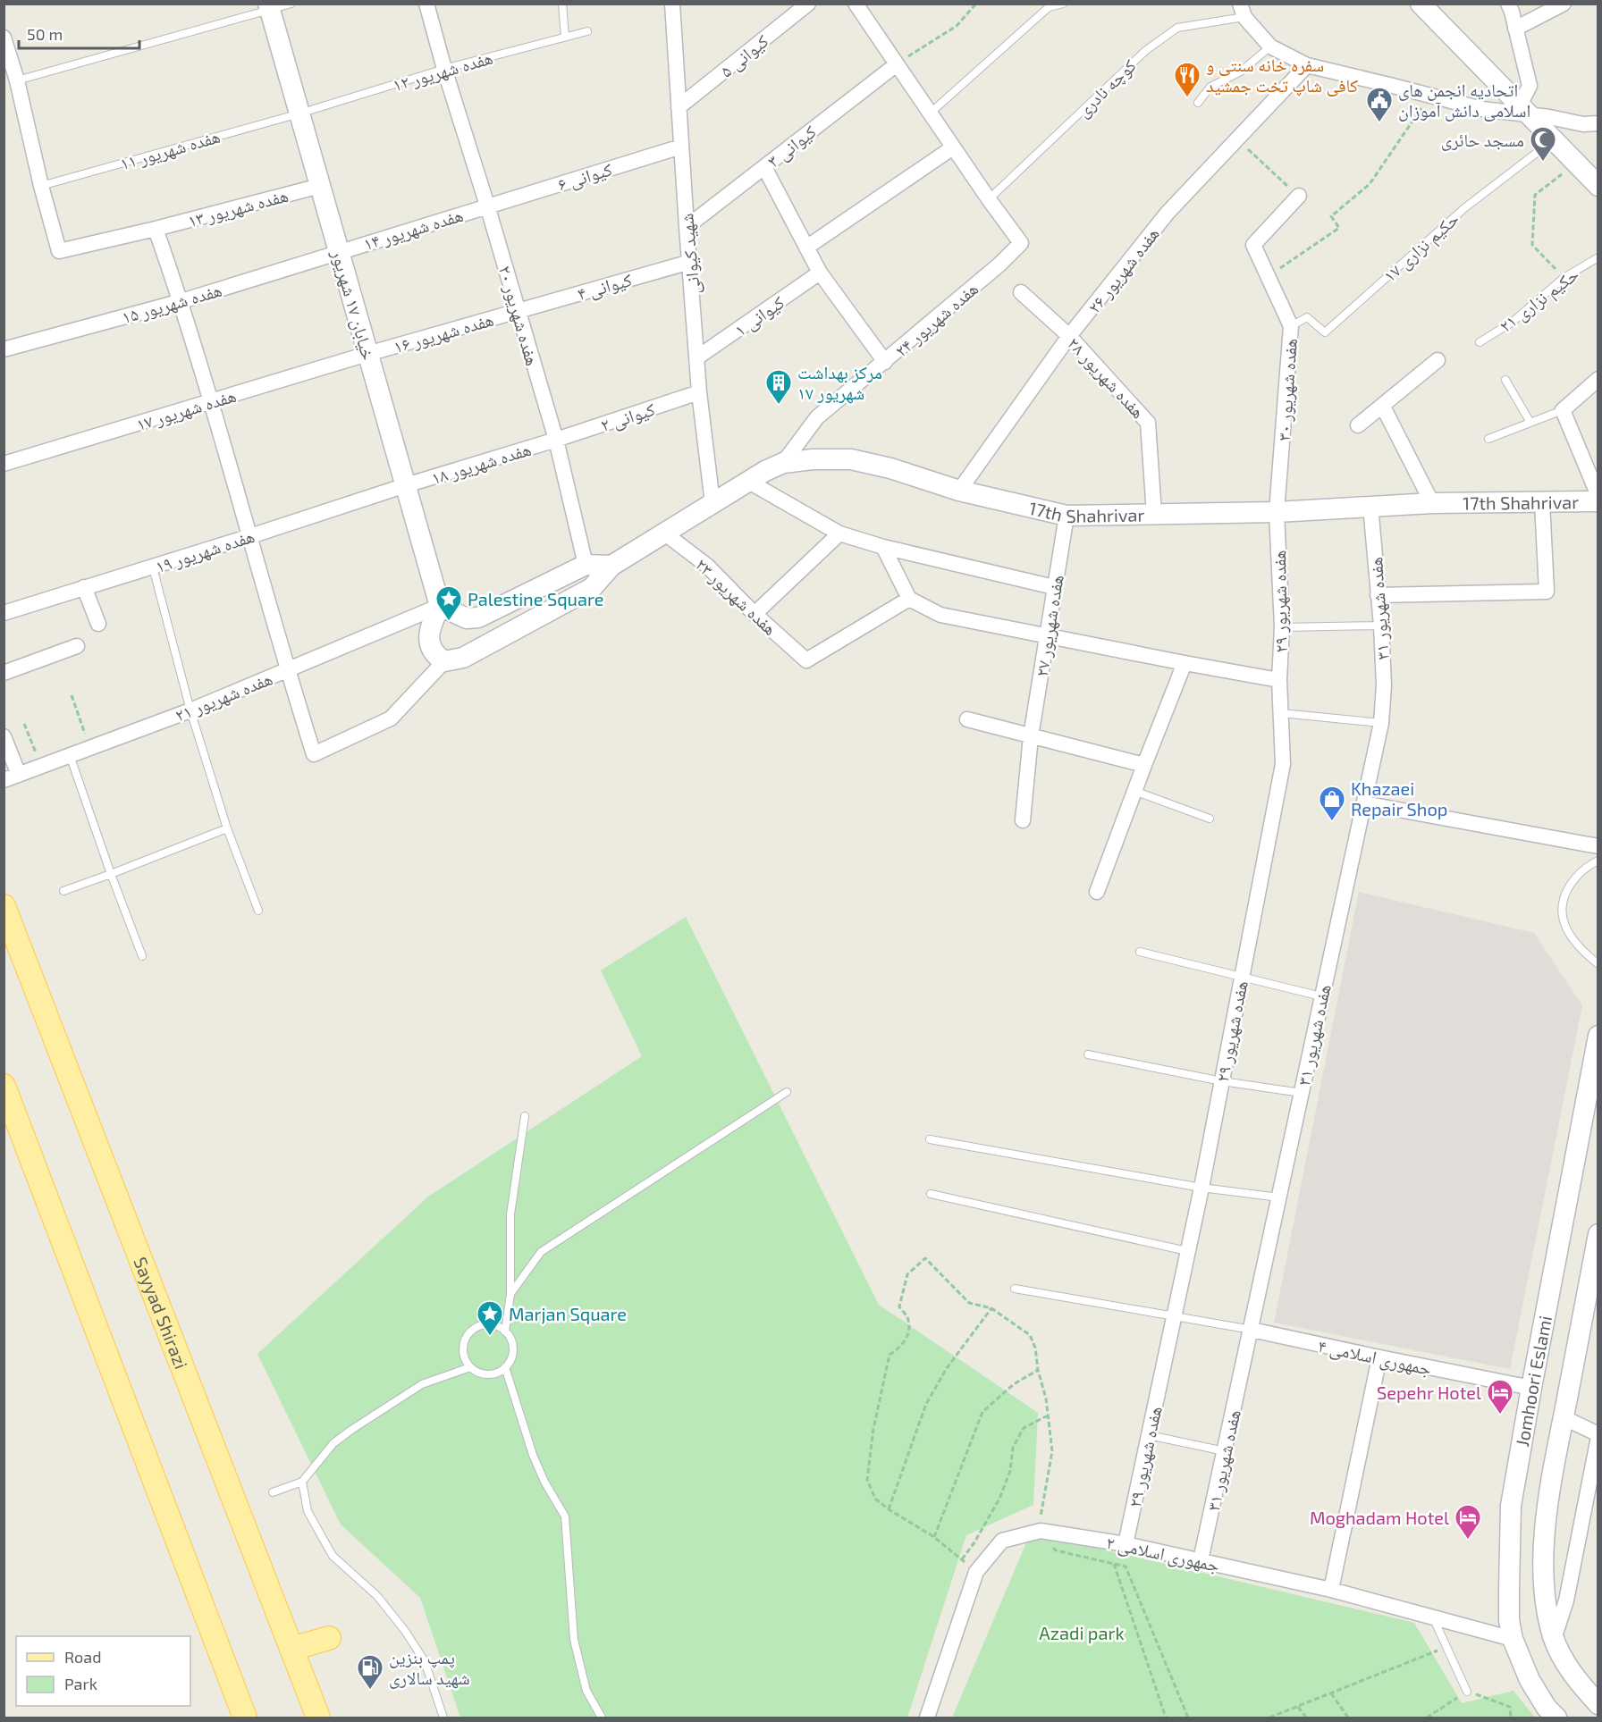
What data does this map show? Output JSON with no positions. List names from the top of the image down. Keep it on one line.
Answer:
{"streets":{"main road":["Sayyad Shirazi"],"street":["کیوانی ۵","کیوانی ۳","کیوانی ۶","هفده شهریور ۱۳","هفده شهریور ۱۴","شهید کیوانی","هفده شهریور ۲۶","کیوانی ۴","هفده شهریور ۱۵","خیابان ۱۷ شهریور","هفده شهریور ۲۰","کیوانی ۱","هفده شهریور ۲۴","هفده شهریور ۱۶","هفده شهریور ۲۸","هفده شهریور ۳۰","هفده شهریور ۱۷","کیوانی ۲","هفده شهریور ۱۸","17th Shahrivar","هفده شهریور ۱۹","هفده شهریور ۲۳","هفده شهریور ۲۹","هفده شهریور ۳۱","هفده شهریور ۲۷","هفده شهریور ۲۱","جمهوری اسلامی ۴","Jomhoori Eslami","جمهوری اسلامی ۲"],"lane":["هفده شهریور ۱۲","کوچه نادری","هفده شهریور ۱۱","حکیم نزاری ۱۷","حکیم نزاری ۲۱"]},"crossings":[["کیوانی ۵","شهید کیوانی"],["هفده شهریور ۱۲","هفده شهریور ۱۱"],["هفده شهریور ۱۲","خیابان ۱۷ شهریور"],["هفده شهریور ۱۲","هفده شهریور ۲۰"],["کوچه نادری","هفده شهریور ۲۴"],["کیوانی ۳","شهید کیوانی"],["هفده شهریور ۱۱","هفده شهریور ۱۳"],["هفده شهریور ۱۱","خیابان ۱۷ شهریور"],["کیوانی ۶","هفده شهریور ۱۴"],["کیوانی ۶","شهید کیوانی"],["کیوانی ۶","هفده شهریور ۲۰"],["هفده شهریور ۱۳","خیابان ۱۷ شهریور"],["هفده شهریور ۱۴","هفده شهریور ۱۵"],["هفده شهریور ۱۴","خیابان ۱۷ شهریور"],["هفده شهریور ۱۴","هفده شهریور ۲۰"],["حکیم نزاری ۱۷","هفده شهریور ۳۰"],["شهید کیوانی","کیوانی ۴"],["شهید کیوانی","کیوانی ۱"],["شهید کیوانی","کیوانی ۲"],["شهید کیوانی","17th Shahrivar"],["هفده شهریور ۲۶","هفده شهریور ۲۸"],["هفده شهریور ۲۶","17th Shahrivar"],["کیوانی ۴","هفده شهریور ۲۰"],["کیوانی ۴","هفده شهریور ۱۶"],["هفده شهریور ۱۵","خیابان ۱۷ شهریور"],["خیابان ۱۷ شهریور","هفده شهریور ۱۶"],["خیابان ۱۷ شهریور","هفده شهریور ۱۷"],["خیابان ۱۷ شهریور","هفده شهریور ۱۸"],["خیابان ۱۷ شهریور","هفده شهریور ۱۹"],["خیابان ۱۷ شهریور","هفده شهریور ۲۱"],["هفده شهریور ۲۰","هفده شهریور ۱۶"],["هفده شهریور ۲۰","کیوانی ۲"],["هفده شهریور ۲۰","هفده شهریور ۱۸"],["هفده شهریور ۲۴","17th Shahrivar"],["هفده شهریور ۱۶","هفده شهریور ۱۷"],["هفده شهریور ۲۸","17th Shahrivar"],["هفده شهریور ۳۰","17th Shahrivar"],["هفده شهریور ۳۰","هفده شهریور ۲۹"],["کیوانی ۲","هفده شهریور ۱۸"],["هفده شهریور ۱۸","هفده شهریور ۱۹"],["17th Shahrivar","هفده شهریور ۲۳"],["17th Shahrivar","هفده شهریور ۲۹"],["17th Shahrivar","هفده شهریور ۳۱"],["17th Shahrivar","هفده شهریور ۲۷"],["هفده شهریور ۲۹","جمهوری اسلامی ۲"],["هفده شهریور ۳۱","جمهوری اسلامی ۴"],["هفده شهریور ۳۱","جمهوری اسلامی ۲"],["جمهوری اسلامی ۴","Jomhoori Eslami"],["Jomhoori Eslami","جمهوری اسلامی ۲"]],"parks":["Azadi park"],"places":{"restaurant":["سفره خانه سنتی و کافی شاپ تخت جمشید"],"public building":["اتحادیه انجمن های اسلامی دانش آموزان"],"mosque":["مسجد حائری"],"building":["مرکز بهداشت ۱۷ شهریور"],"place":["Palestine Square","Marjan Square"],"shop":["Khazaei Repair Shop"],"hotel":["Sepehr Hotel","Moghadam Hotel"],"fuel station":["پمپ بنزین شهید سالاری"]},"legend":["Road","Park"],"scale_bar":"50 m"}
